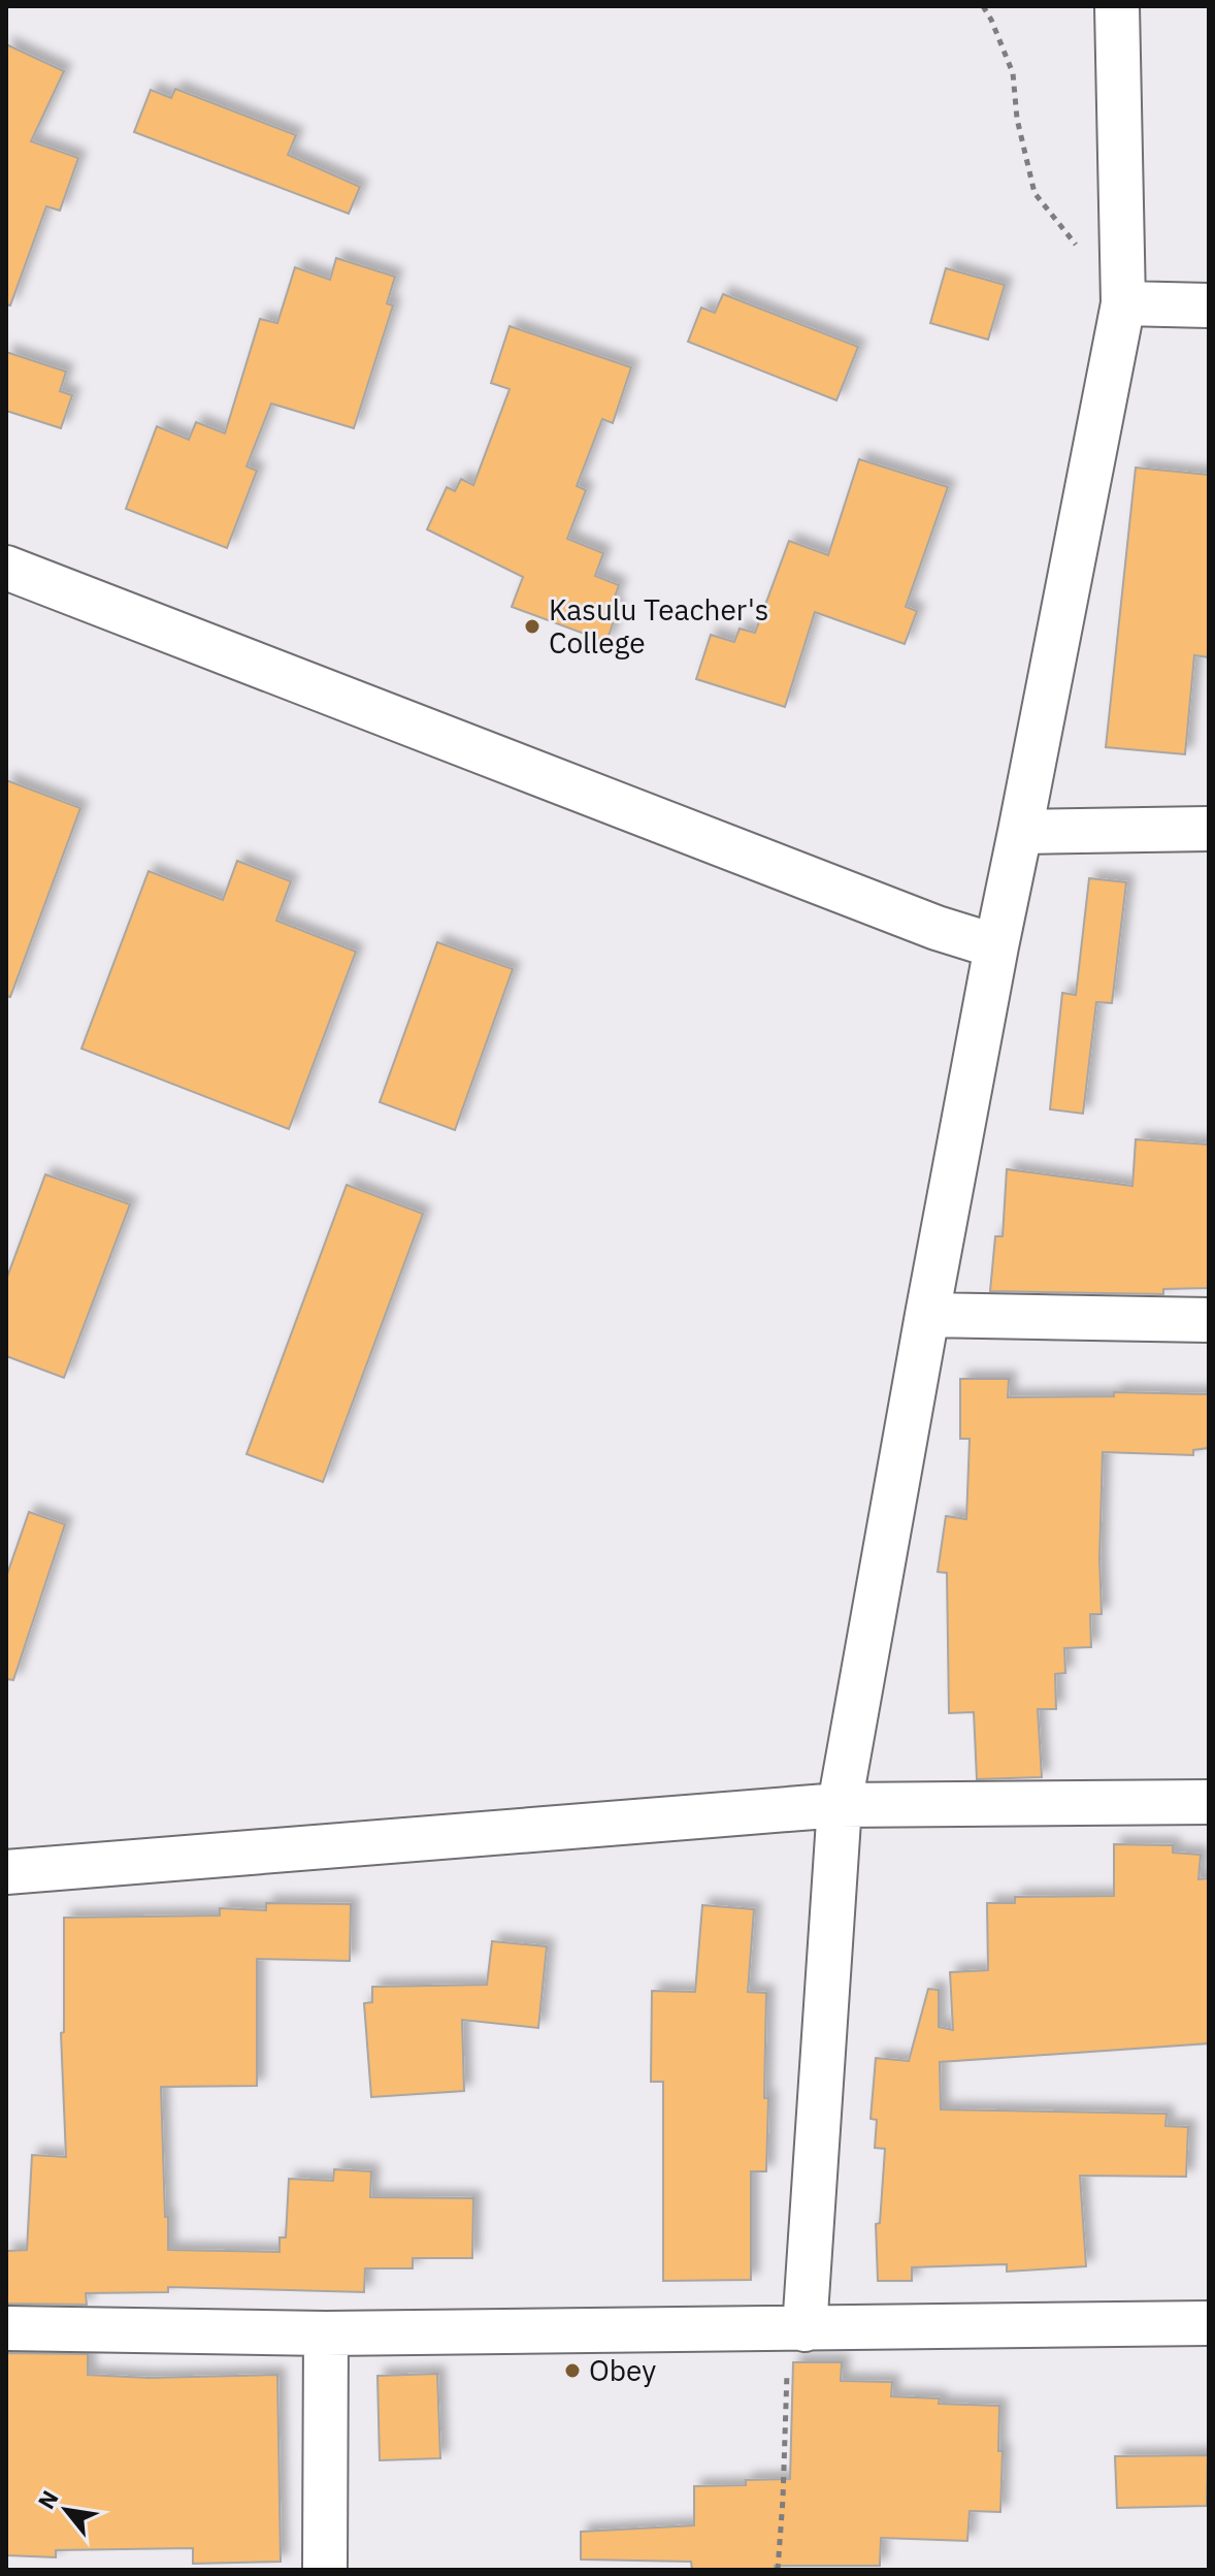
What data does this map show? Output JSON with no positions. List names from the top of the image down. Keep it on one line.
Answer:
{"places":["Kasulu Teacher's College","Obey"],"north":"top left"}
